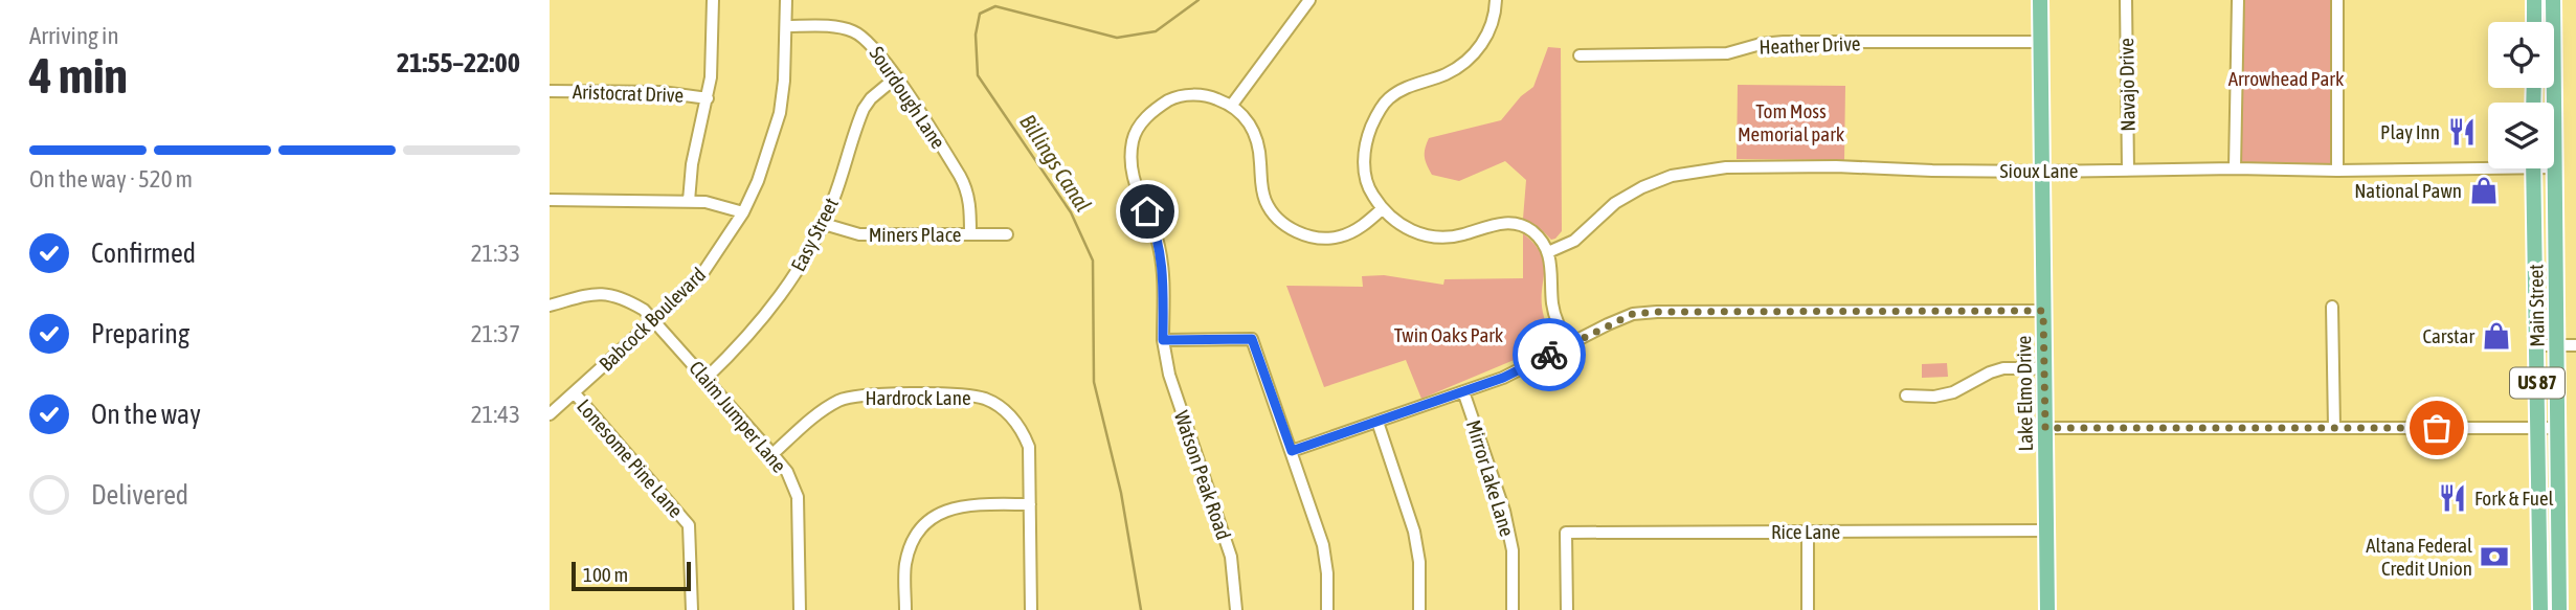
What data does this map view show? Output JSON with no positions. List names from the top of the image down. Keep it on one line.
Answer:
{"streets":{"main road":["Main Street","US 87","Lake Elmo Drive"],"street":["Heather Drive","Navajo Drive","Aristocrat Drive","Sourdough Lane","Sioux Lane","Easy Street","Miners Place","Babcock Boulevard","Hardrock Lane","Claim Jumper Lane","Lonesome Pine Lane","Watson Peak Road","Mirror Lake Lane","Rice Lane"]},"crossings":[["Heather Drive","Lake Elmo Drive"],["Navajo Drive","Sioux Lane"],["Sourdough Lane","Easy Street"],["Sourdough Lane","Miners Place"],["Sourdough Lane","Babcock Boulevard"],["Sioux Lane","Lake Elmo Drive"],["Easy Street","Miners Place"],["Easy Street","Claim Jumper Lane"],["Babcock Boulevard","Claim Jumper Lane"],["Babcock Boulevard","Lonesome Pine Lane"],["Lake Elmo Drive","Rice Lane"],["Hardrock Lane","Claim Jumper Lane"]],"water":["Billings Canal"],"parks":["Arrowhead Park","Tom Moss Memorial park","Twin Oaks Park"],"places":{"restaurant":["Play Inn","Fork & Fuel"],"shop":["National Pawn","Carstar"],"bank":["Altana Federal Credit Union"]},"scale_bar":"100 m","page":{"heading":["4 min","Arriving in","21:55–22:00"],"bar":"On the way · 520 m","list":[["Confirmed","21:33"],["Preparing","21:37"],["On the way","21:43"],"Delivered"],"scale":"100 m"}}
